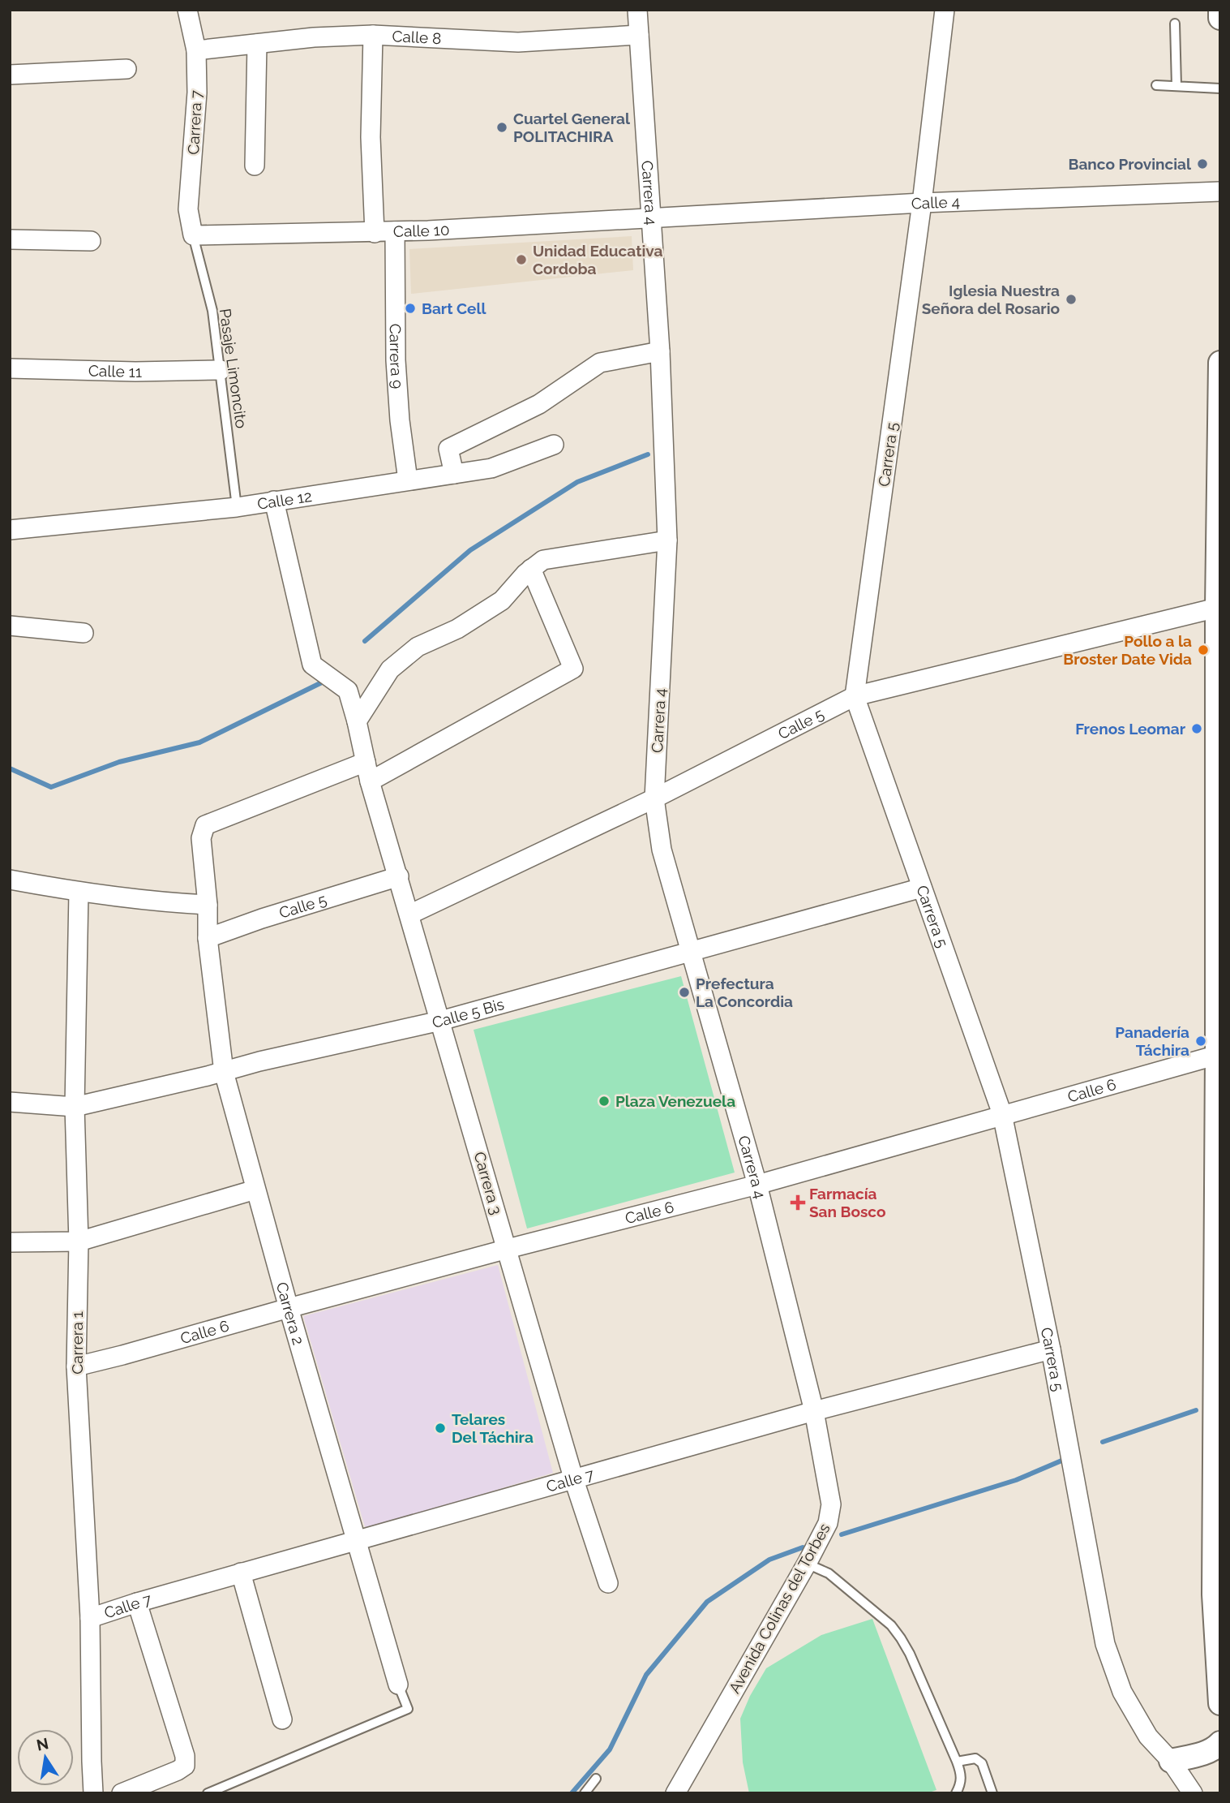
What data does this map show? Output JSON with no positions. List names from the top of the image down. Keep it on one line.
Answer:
{"streets":{"street":["Calle 8","Carrera 7","Carrera 4","Calle 4","Calle 10","Carrera 9","Calle 11","Carrera 5","Calle 12","Calle 5","Calle 5 Bis","Calle 6","Carrera 3","Carrera 2","Carrera 1","Calle 7","Avenida Colinas del Torbes"],"lane":["Pasaje Limoncito"]},"crossings":[["Calle 8","Carrera 7"],["Calle 8","Carrera 4"],["Carrera 7","Calle 10"],["Carrera 7","Pasaje Limoncito"],["Carrera 4","Calle 4"],["Carrera 4","Calle 10"],["Carrera 4","Calle 5"],["Carrera 4","Calle 5 Bis"],["Carrera 4","Calle 6"],["Carrera 4","Calle 7"],["Carrera 4","Avenida Colinas del Torbes"],["Calle 4","Calle 10"],["Calle 4","Carrera 5"],["Calle 10","Carrera 9"],["Calle 10","Pasaje Limoncito"],["Carrera 9","Calle 12"],["Pasaje Limoncito","Calle 11"],["Pasaje Limoncito","Calle 12"],["Carrera 5","Calle 5"],["Carrera 5","Calle 5 Bis"],["Carrera 5","Calle 6"],["Carrera 5","Calle 7"],["Calle 12","Carrera 3"],["Calle 5","Carrera 3"],["Calle 5","Carrera 2"],["Calle 5 Bis","Carrera 3"],["Calle 5 Bis","Carrera 2"],["Calle 5 Bis","Carrera 1"],["Calle 6","Carrera 3"],["Calle 6","Carrera 2"],["Calle 6","Carrera 1"],["Carrera 3","Carrera 2"],["Carrera 3","Calle 7"],["Carrera 2","Calle 7"],["Carrera 1","Calle 7"],["Calle 7","Avenida Colinas del Torbes"]],"places":{"other":["Cuartel General POLITACHIRA","Banco Provincial","Unidad Educativa Cordoba","Iglesia Nuestra Señora del Rosario","Bart Cell","Pollo a la Broster Date Vida","Frenos Leomar","Prefectura La Concordia","Panadería Táchira","Plaza Venezuela","Telares Del Táchira"],"health":["Farmacía San Bosco"]},"north":"top"}
